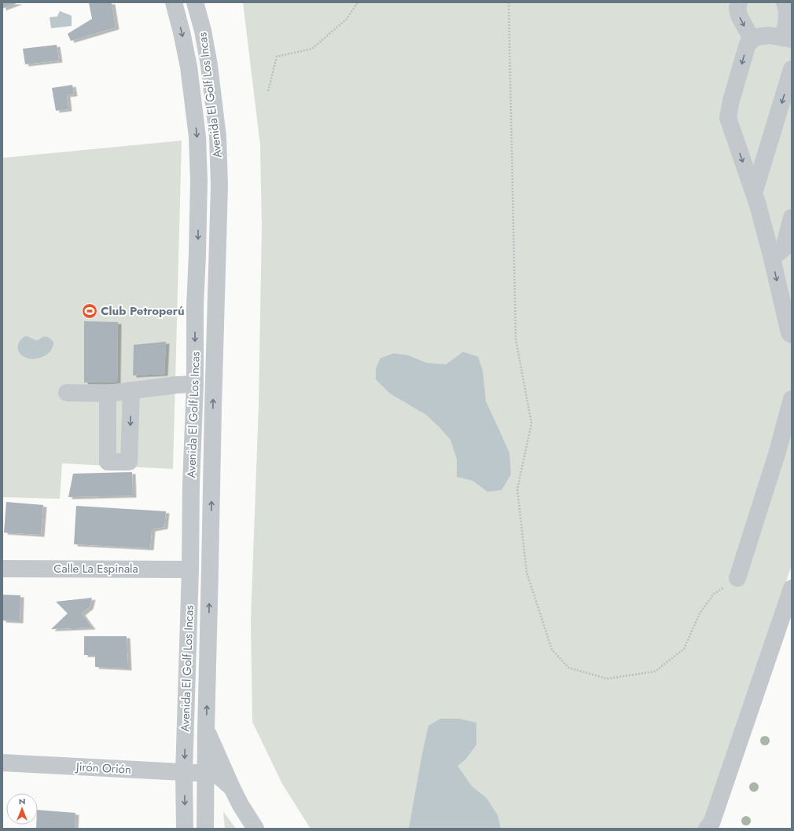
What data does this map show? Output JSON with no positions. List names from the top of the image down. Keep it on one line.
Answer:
{"streets":{"street":["Avenida El Golf Los Incas","Calle La Espinala","Jirón Orión"]},"crossings":[["Avenida El Golf Los Incas","Calle La Espinala"],["Avenida El Golf Los Incas","Jirón Orión"]],"places":{"sports":["Club Petroperú"]},"north":"top"}
